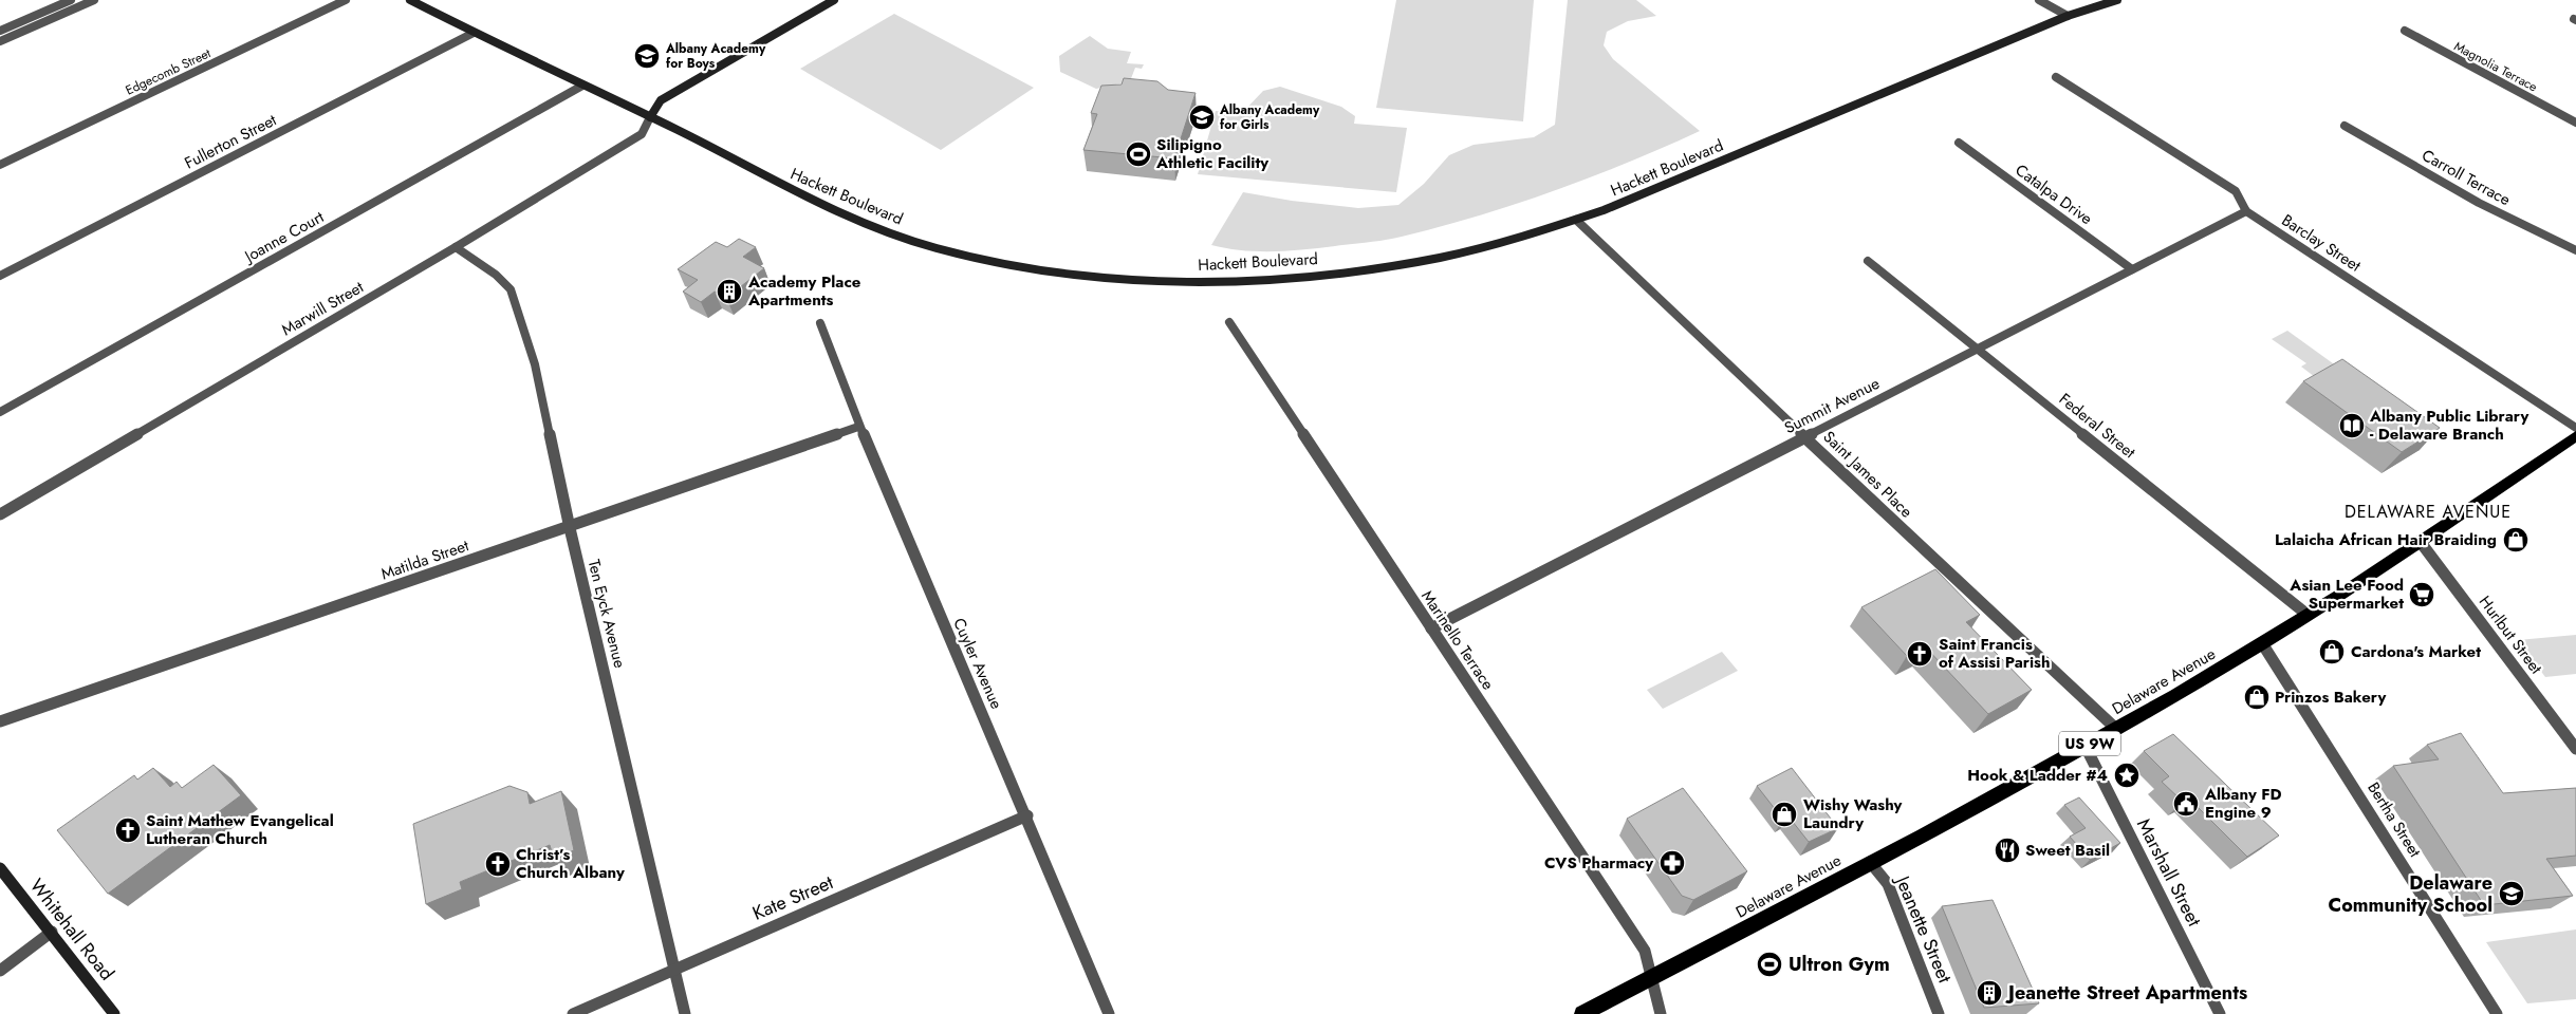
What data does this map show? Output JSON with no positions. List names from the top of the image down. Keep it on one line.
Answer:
{"streets":{"main road":["Delaware Avenue","US 9W"],"street":["Magnolia Terrace","Edgecomb Street","Fullerton Street","Hackett Boulevard","Carroll Terrace","Catalpa Drive","Joanne Court","Barclay Street","Marwill Street","Summit Avenue","Federal Street","Saint James Place","Matilda Street","Ten Eyck Avenue","Hurlbut Street","Marinello Terrace","Cuyler Avenue","Bertha Street","Marshall Street","Kate Street","Whitehall Road","Jeanette Street"]},"crossings":[["Fullerton Street","Hackett Boulevard"],["Hackett Boulevard","Joanne Court"],["Hackett Boulevard","Marwill Street"],["Hackett Boulevard","Saint James Place"],["Catalpa Drive","Summit Avenue"],["Barclay Street","Summit Avenue"],["Marwill Street","Ten Eyck Avenue"],["Summit Avenue","Federal Street"],["Summit Avenue","Saint James Place"],["Summit Avenue","Marinello Terrace"],["Federal Street","Delaware Avenue"],["Saint James Place","Delaware Avenue"],["Matilda Street","Ten Eyck Avenue"],["Matilda Street","Cuyler Avenue"],["Ten Eyck Avenue","Kate Street"],["Hurlbut Street","Delaware Avenue"],["Marinello Terrace","Delaware Avenue"],["Cuyler Avenue","Kate Street"],["Delaware Avenue","Bertha Street"],["Delaware Avenue","Marshall Street"],["Delaware Avenue","Jeanette Street"]],"districts":["DELAWARE AVENUE"],"places":{"school or university":["Albany Academy for Boys","Albany Academy for Girls","Delaware Community School"],"sports":["Silipigno Athletic Facility","Ultron Gym"],"building":["Academy Place Apartments","Jeanette Street Apartments"],"library":["Albany Public Library - Delaware Branch"],"shop":["Lalaicha African Hair Braiding","Cardona's Market","Prinzos Bakery","Wishy Washy Laundry"],"supermarket":["Asian Lee Food Supermarket"],"church":["Saint Francis of Assisi Parish","Saint Mathew Evangelical Lutheran Church","Christ’s Church Albany"],"place":["Hook & Ladder #4"],"public building":["Albany FD Engine 9"],"restaurant":["Sweet Basil"],"pharmacy":["CVS Pharmacy"]}}
